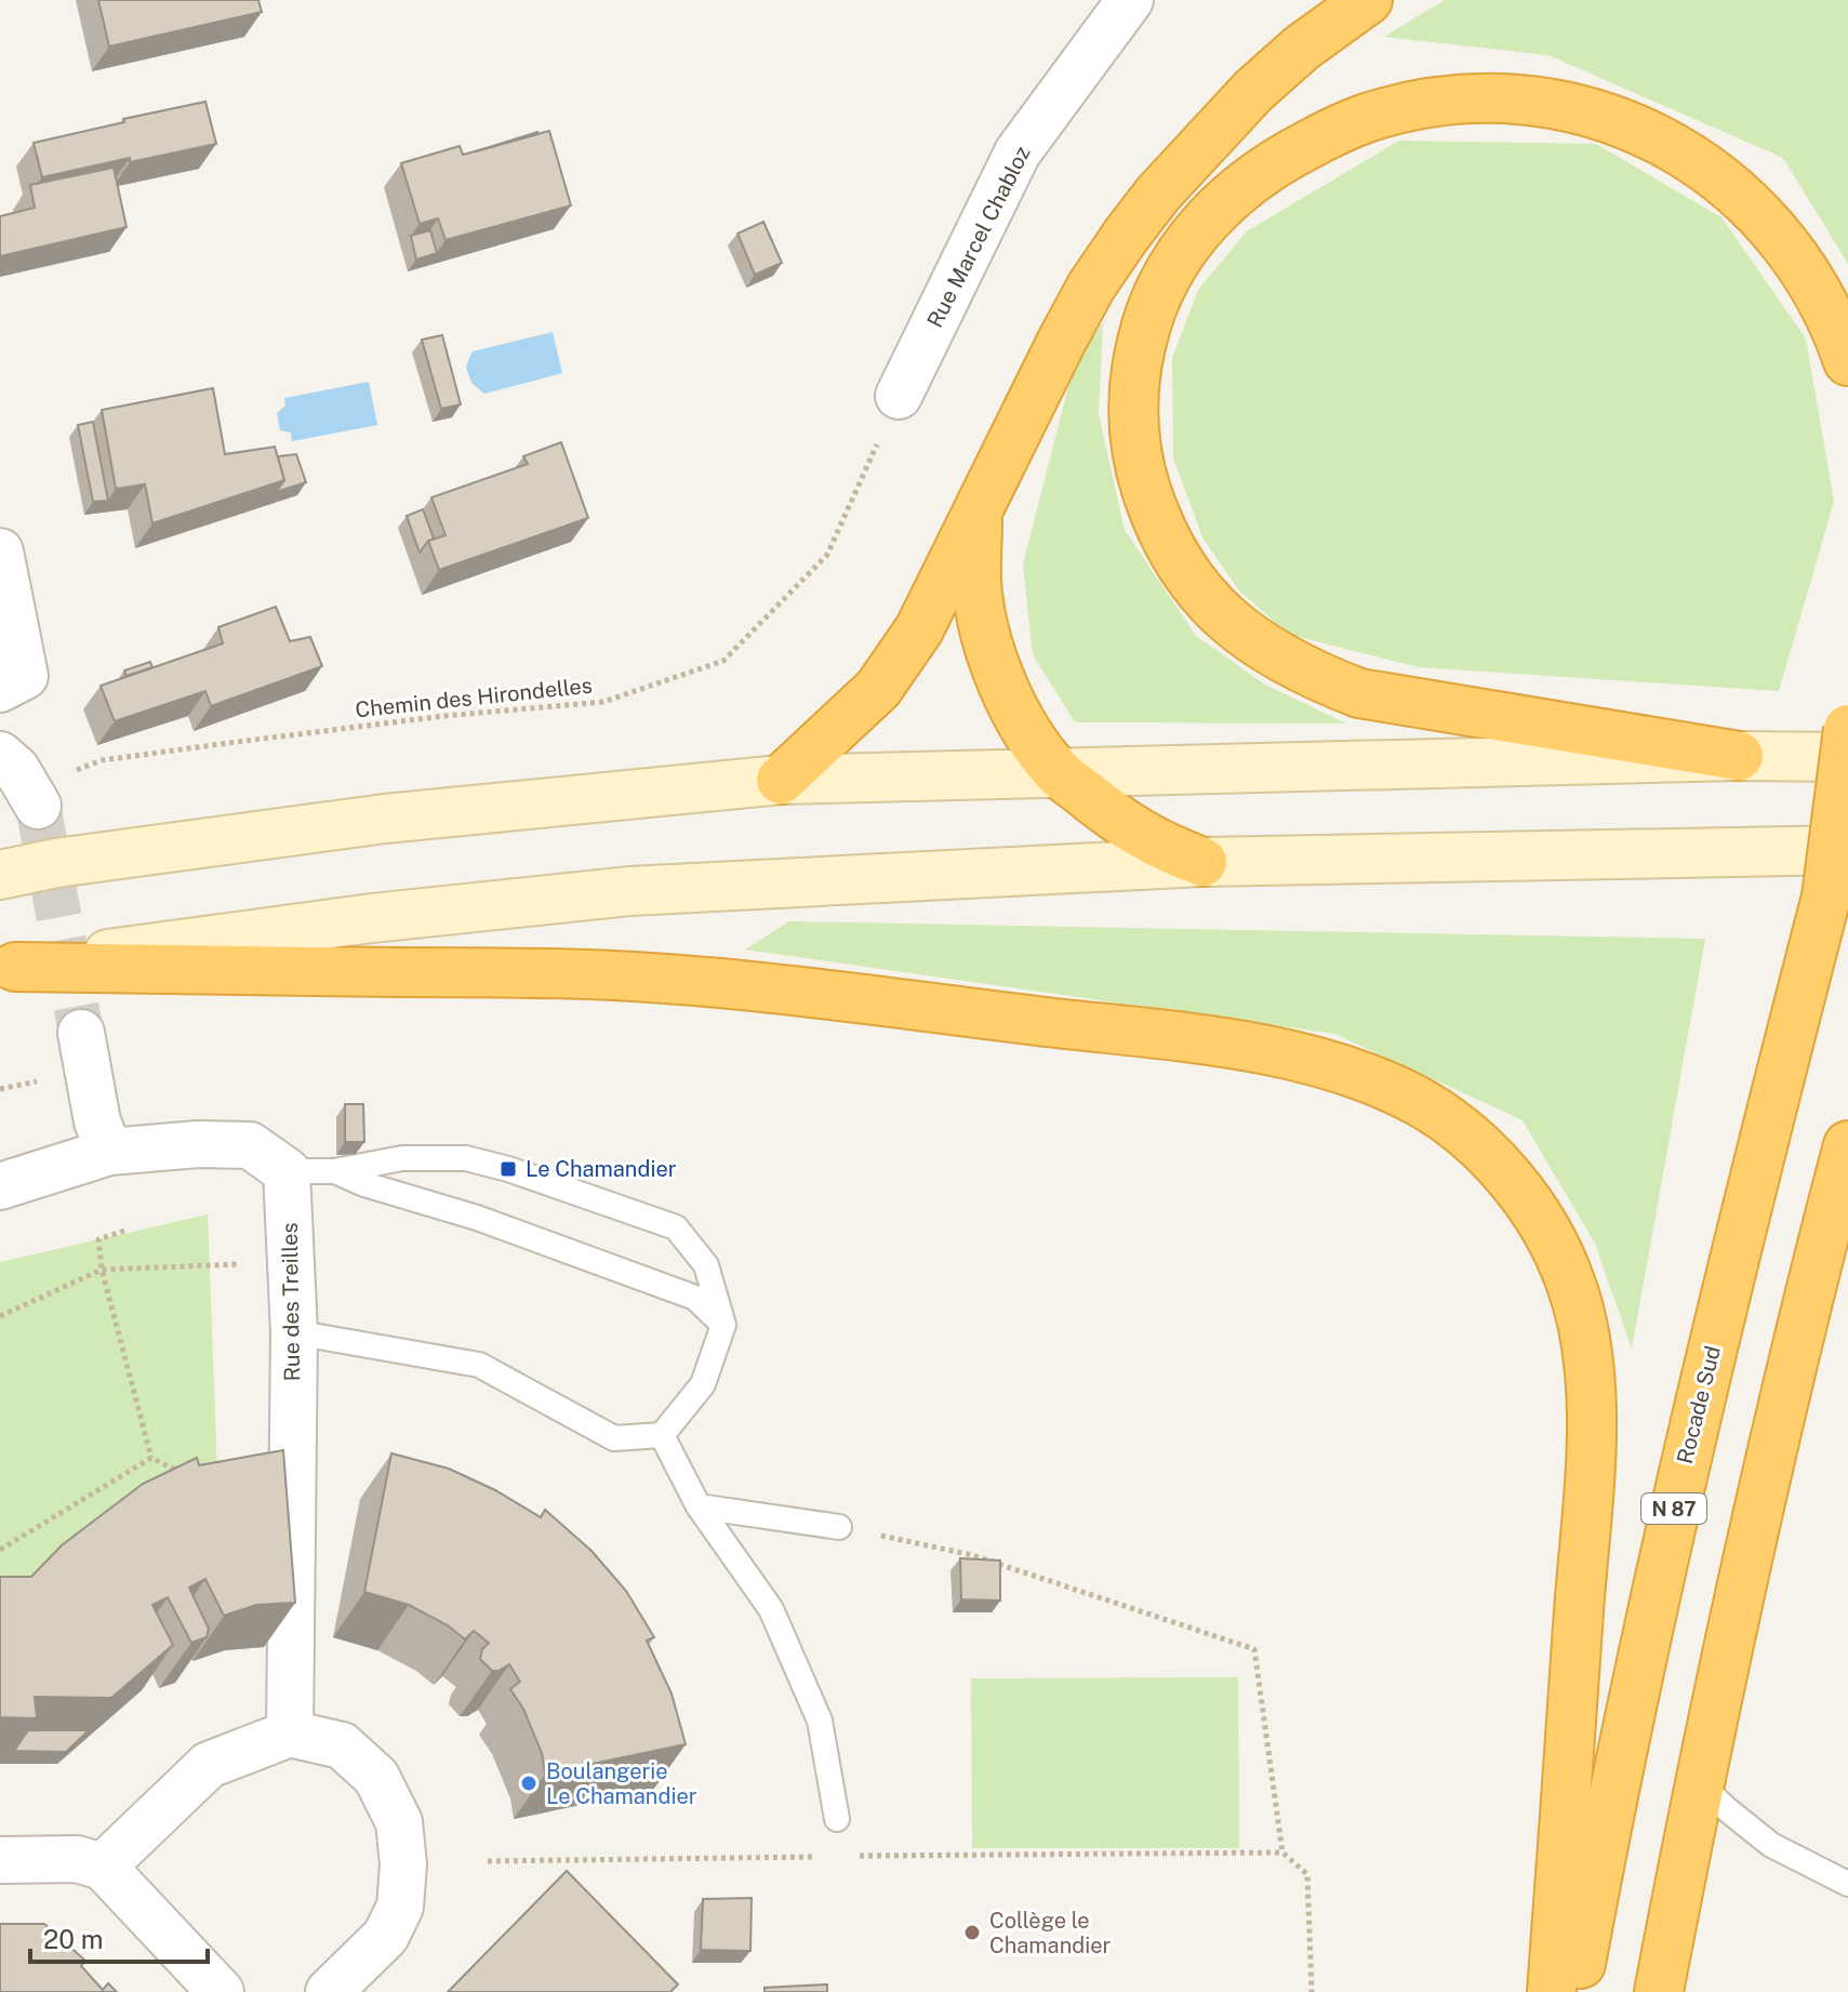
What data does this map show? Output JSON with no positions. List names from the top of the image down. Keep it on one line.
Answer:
{"streets":{"highway":["Rocade Sud","N 87"],"street":["Rue Marcel Chabloz","Rue des Treilles"],"path":["Chemin des Hirondelles"]},"crossings":[["Rue Marcel Chabloz","Chemin des Hirondelles"]],"places":{"transit":["Le Chamandier"],"other":["Boulangerie Le Chamandier","Collège le Chamandier"]},"scale_bar":"20 m"}
